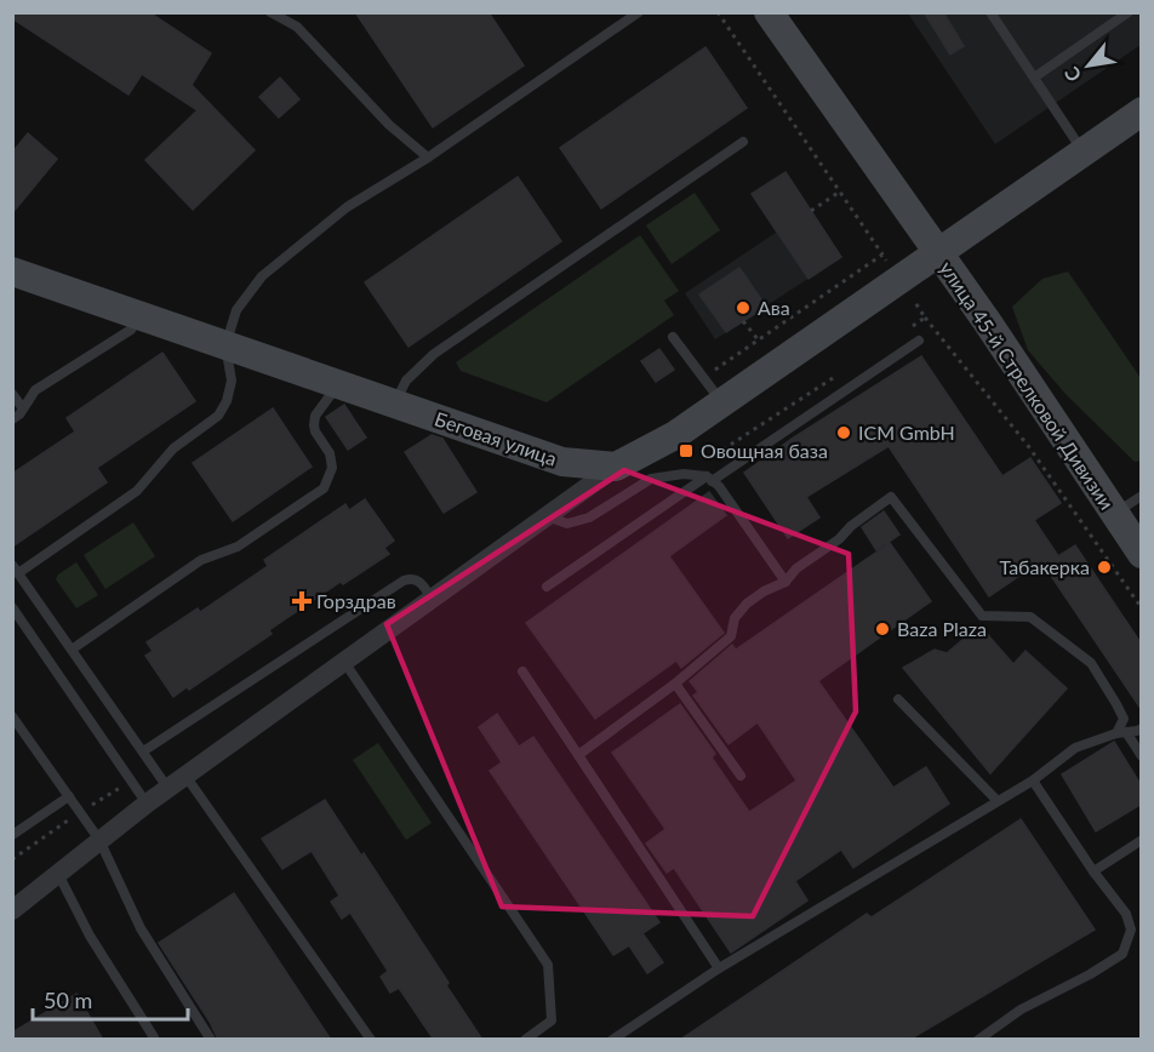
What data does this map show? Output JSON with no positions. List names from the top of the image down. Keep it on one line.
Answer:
{"streets":{"street":["улица 45-й Стрелковой Дивизии","Беговая улица"]},"places":{"other":["Ава","ICM GmbH","Табакерка","Baza Plaza"],"transit":["Овощная база"],"health":["Горздрав"]},"scale_bar":"50 m","north":"bottom left"}
